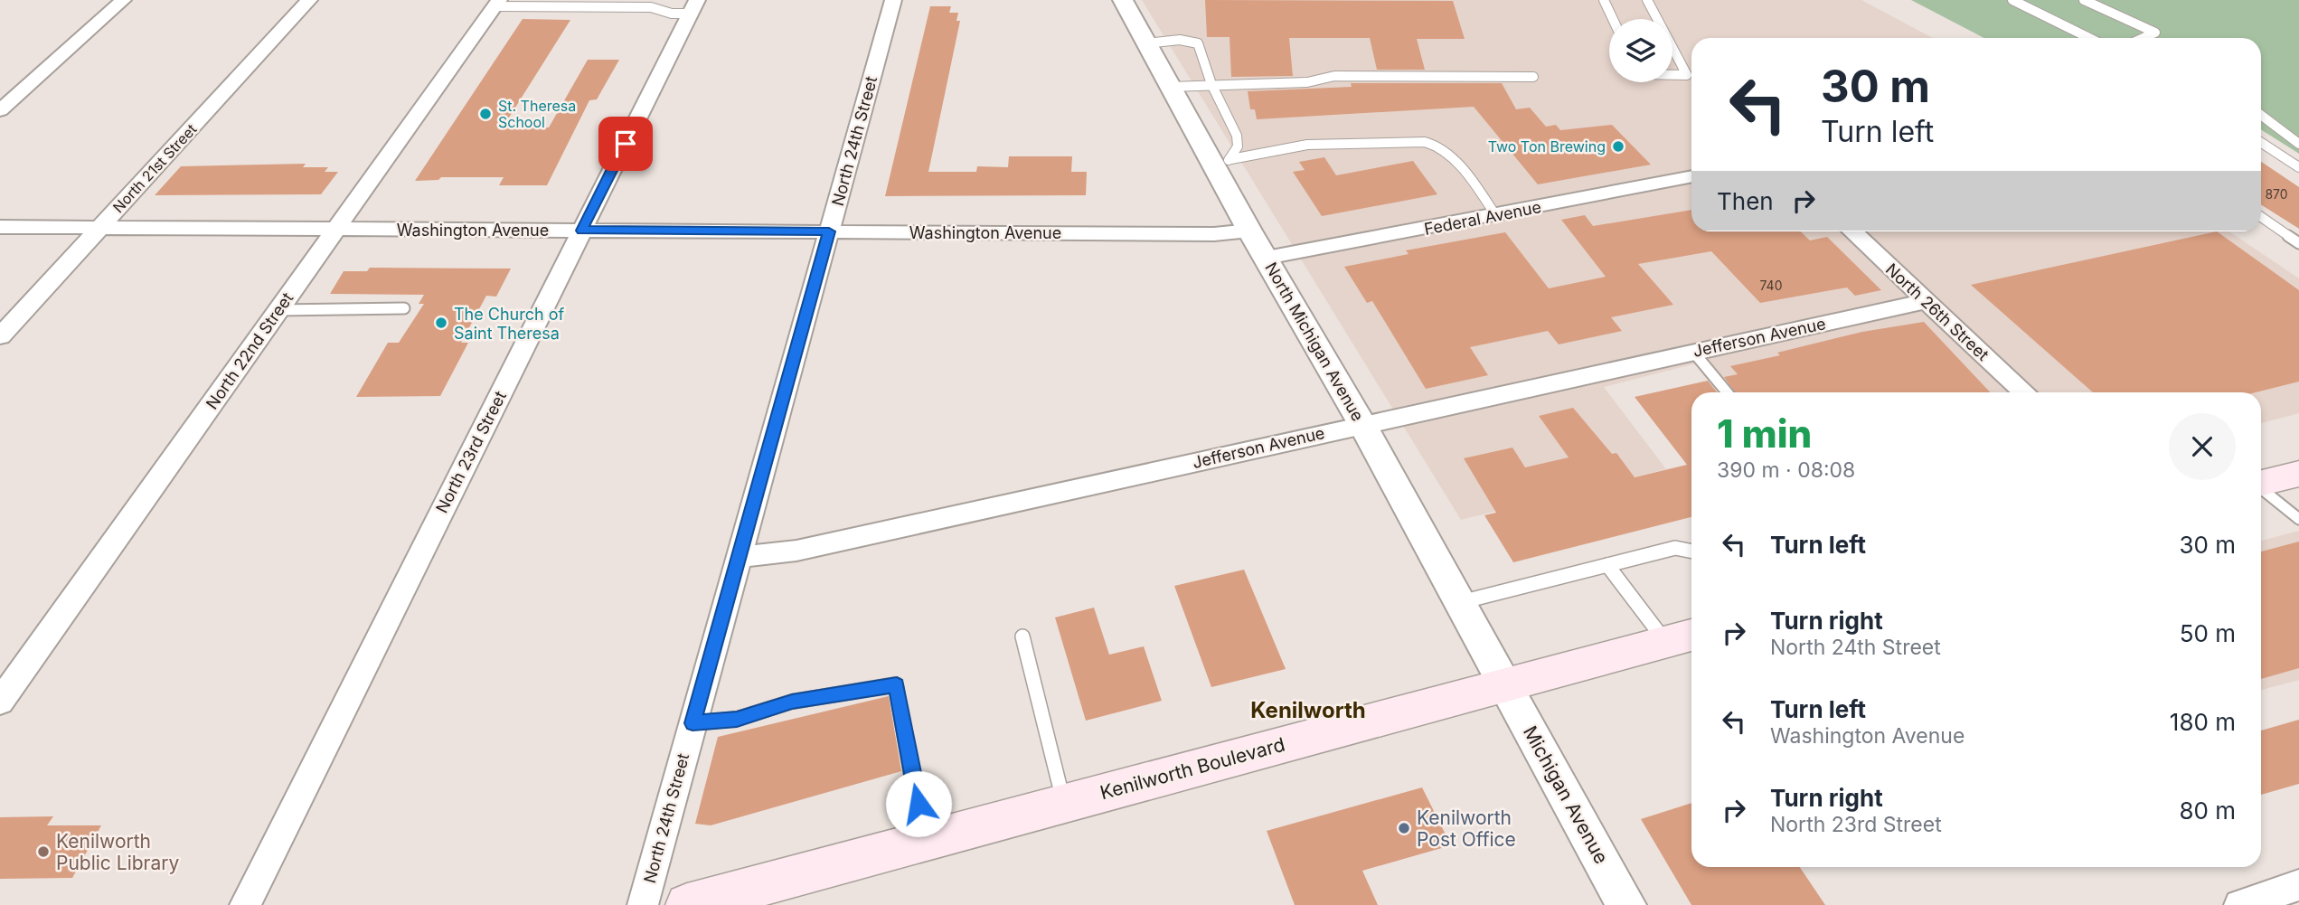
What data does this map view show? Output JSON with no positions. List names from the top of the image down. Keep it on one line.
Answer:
{"streets":{"main road":["Kenilworth Boulevard"],"street":["North 24th Street","North 21st Street","Federal Avenue","Washington Avenue","North 26th Street","Jefferson Avenue","North Michigan Avenue","North 22nd Street","North 23rd Street","Michigan Avenue"]},"crossings":[["North 24th Street","Washington Avenue"],["North 24th Street","Jefferson Avenue"],["North 21st Street","Washington Avenue"],["Federal Avenue","North Michigan Avenue"],["Washington Avenue","North Michigan Avenue"],["Washington Avenue","North 22nd Street"],["Washington Avenue","North 23rd Street"],["North 26th Street","Jefferson Avenue"],["Jefferson Avenue","North Michigan Avenue"],["North Michigan Avenue","Kenilworth Boulevard"],["North Michigan Avenue","Michigan Avenue"],["Kenilworth Boulevard","Michigan Avenue"]],"districts":["Kenilworth"],"places":["St. Theresa School","Two Ton Brewing","The Church of Saint Theresa","Kenilworth Post Office","Kenilworth Public Library"],"house_numbers":["870","740"],"page":{"turn":["30 m","Turn left"],"then":"Then","heading":["1 min","390 m · 08:08"],"list":[{"name":"Turn left","value":"30 m"},{"name":"Turn right","note":"North 24th Street","value":"50 m"},{"name":"Turn left","note":"Washington Avenue","value":"180 m"},{"name":"Turn right","note":"North 23rd Street","value":"80 m"}]}}
